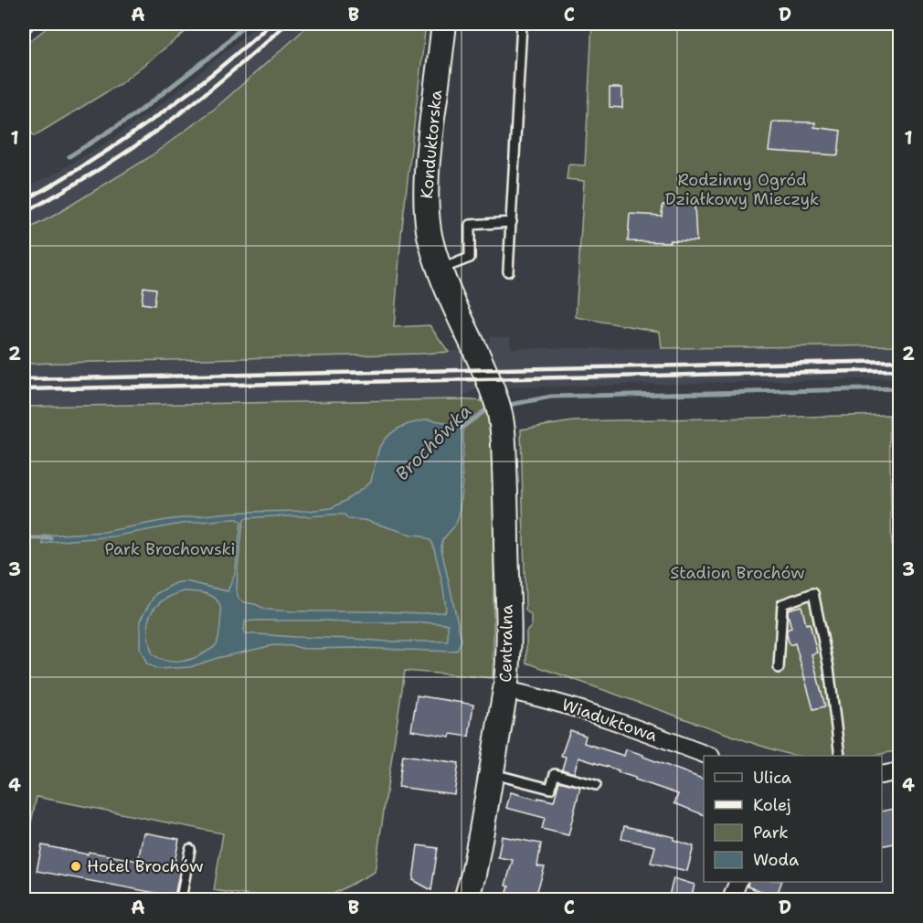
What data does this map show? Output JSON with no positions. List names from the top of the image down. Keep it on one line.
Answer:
{"streets":{"street":["Konduktorska","Centralna","Wiaduktowa"]},"crossings":[["Konduktorska","Centralna"],["Centralna","Wiaduktowa"]],"water":["Brochówka"],"parks":["Rodzinny Ogród Działkowy Mieczyk","Park Brochowski","Stadion Brochów"],"places":["Hotel Brochów"],"legend":["Ulica","Kolej","Park","Woda"],"grid":{"columns":["A","B","C","D"],"rows":["1","2","3","4"]}}
